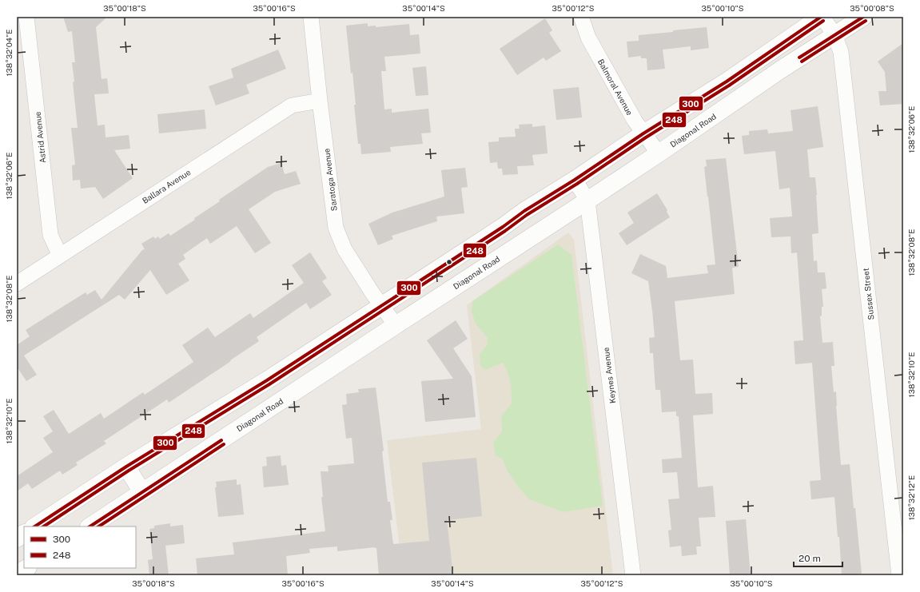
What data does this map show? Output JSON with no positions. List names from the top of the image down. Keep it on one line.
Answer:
{"streets":{"main road":["Diagonal Road"],"street":["Balmoral Avenue","Astrid Avenue","Saratoga Avenue","Ballara Avenue","Sussex Street","Keynes Avenue"]},"crossings":[["Balmoral Avenue","Diagonal Road"],["Diagonal Road","Saratoga Avenue"],["Diagonal Road","Sussex Street"],["Diagonal Road","Keynes Avenue"],["Astrid Avenue","Ballara Avenue"],["Saratoga Avenue","Ballara Avenue"]],"lines":["transit line 300","transit line 248"],"legend":["300","248"],"scale_bar":"20 m","coordinates":["35°00'18\"S","35°00'16\"S","35°00'14\"S","35°00'12\"S","35°00'10\"S","35°00'08\"S","138°32'04\"E","138°32'06\"E","138°32'08\"E","138°32'10\"E","138°32'12\"E"]}
